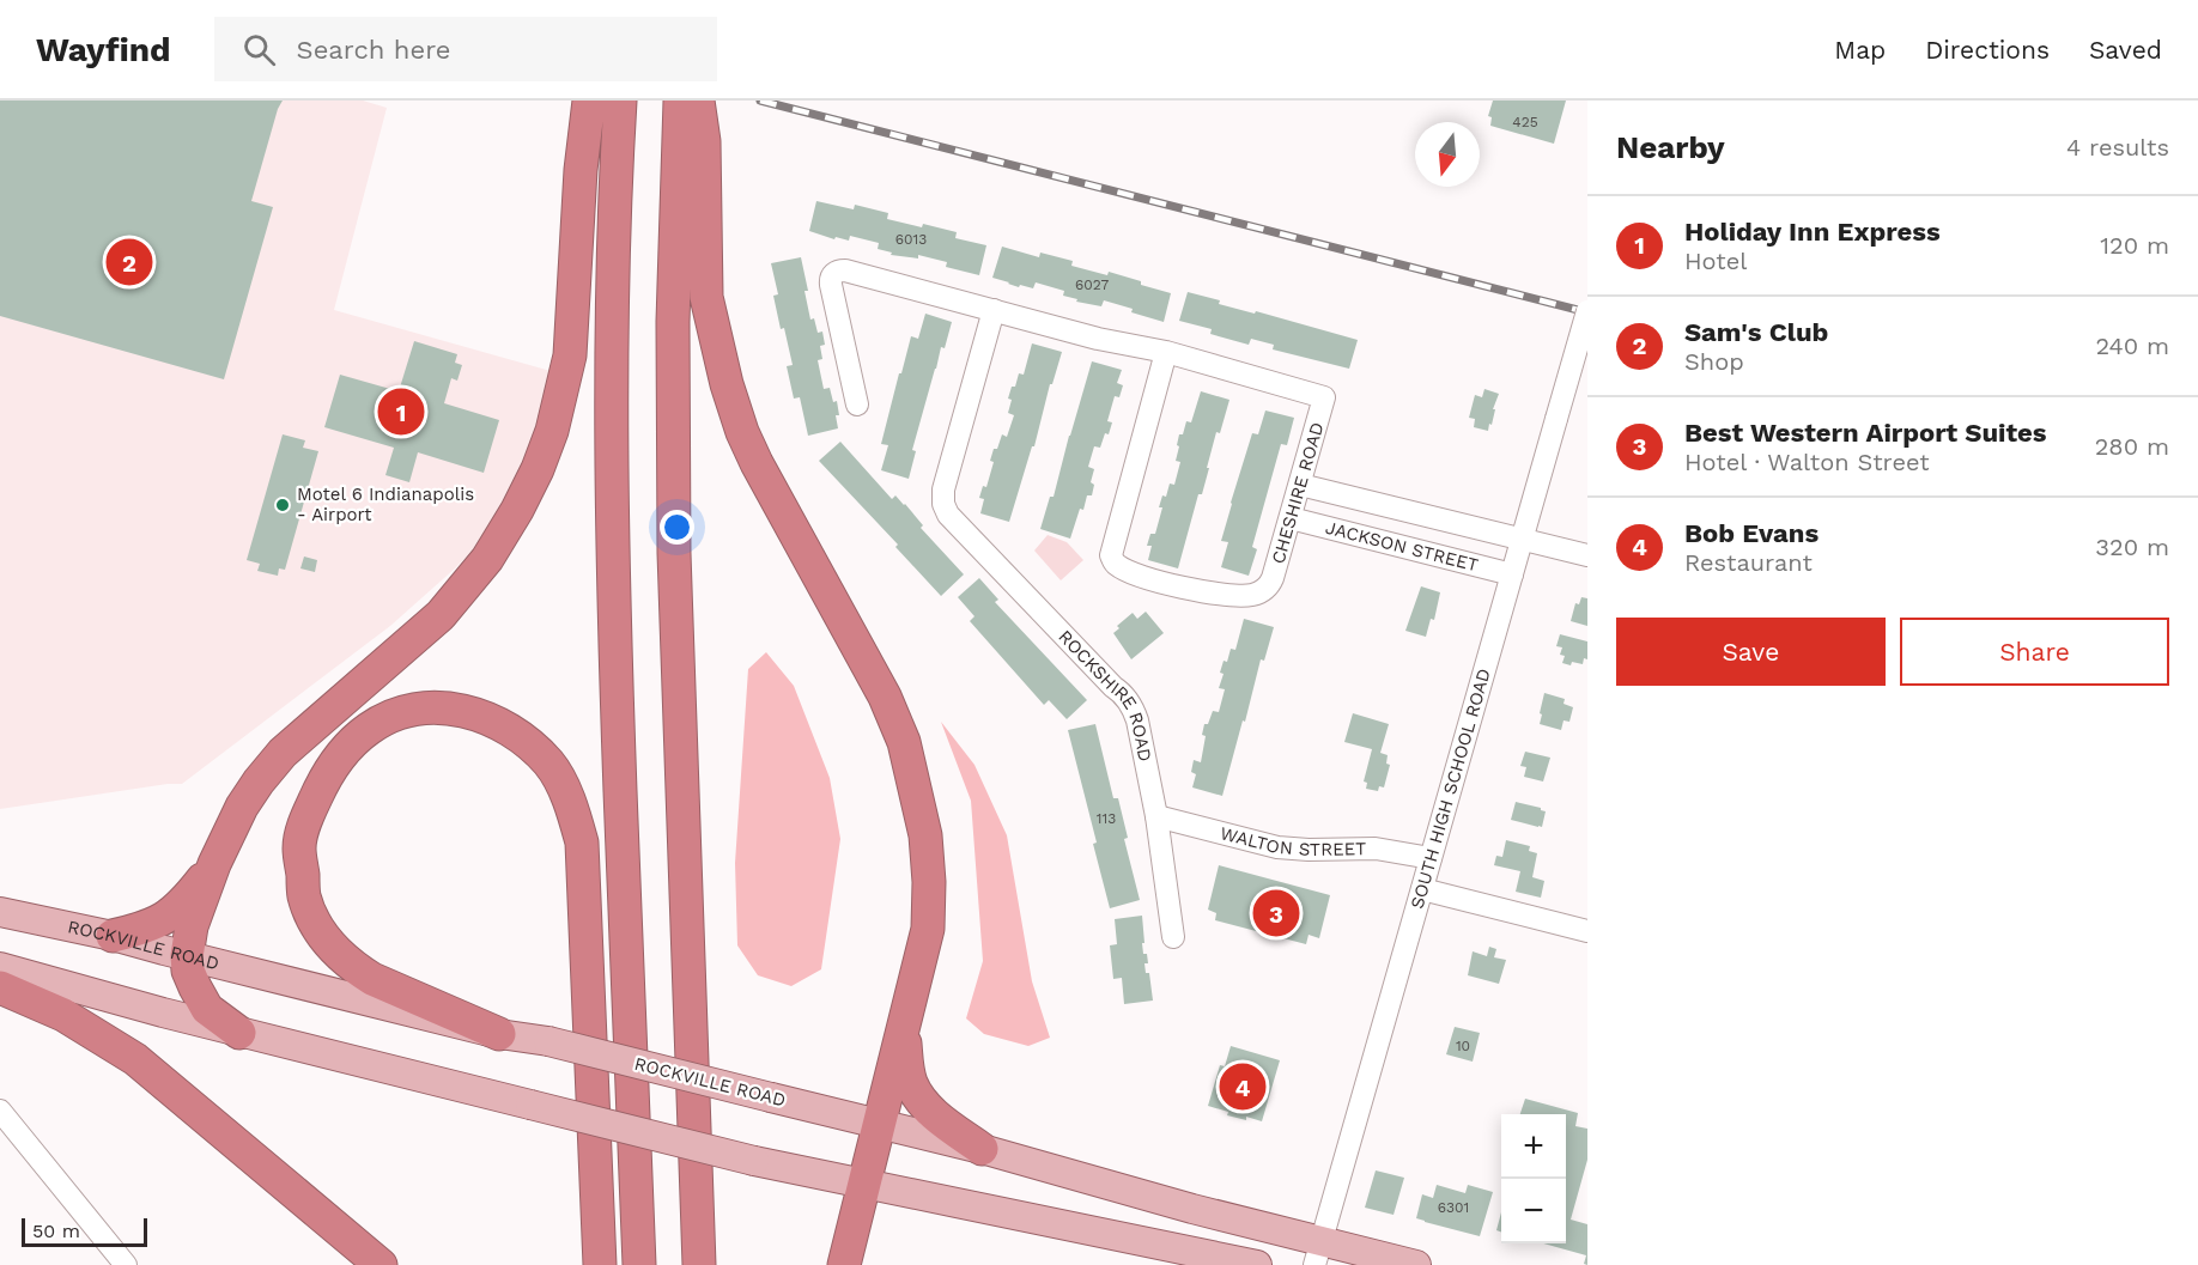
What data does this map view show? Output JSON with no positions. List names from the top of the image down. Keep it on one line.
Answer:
{"streets":{"main road":["ROCKVILLE ROAD"],"street":["CHESHIRE ROAD","JACKSON STREET","ROCKSHIRE ROAD","SOUTH HIGH SCHOOL ROAD","WALTON STREET"]},"crossings":[["CHESHIRE ROAD","JACKSON STREET"],["CHESHIRE ROAD","ROCKSHIRE ROAD"],["JACKSON STREET","SOUTH HIGH SCHOOL ROAD"],["ROCKSHIRE ROAD","WALTON STREET"],["SOUTH HIGH SCHOOL ROAD","WALTON STREET"],["SOUTH HIGH SCHOOL ROAD","ROCKVILLE ROAD"]],"places":["Motel 6 Indianapolis - Airport"],"house_numbers":["425","6013","6027","113","10","6301"],"scale_bar":"50 m","north":"bottom","page":{"header":"Wayfind","search":"Search here","nav":["Map","Directions","Saved"],"heading":["Nearby","4 results"],"list":[{"mark":"1","name":"Holiday Inn Express","note":"Hotel","value":"120 m"},{"mark":"2","name":"Sam's Club","note":"Shop","value":"240 m"},{"mark":"3","name":"Best Western Airport Suites","note":"Hotel · Walton Street","value":"280 m"},{"mark":"4","name":"Bob Evans","note":"Restaurant","value":"320 m"}],"pins":["2","1","3","4"],"buttons":["Save","Share"],"map_buttons":["+","−"],"scale":"50 m"}}
